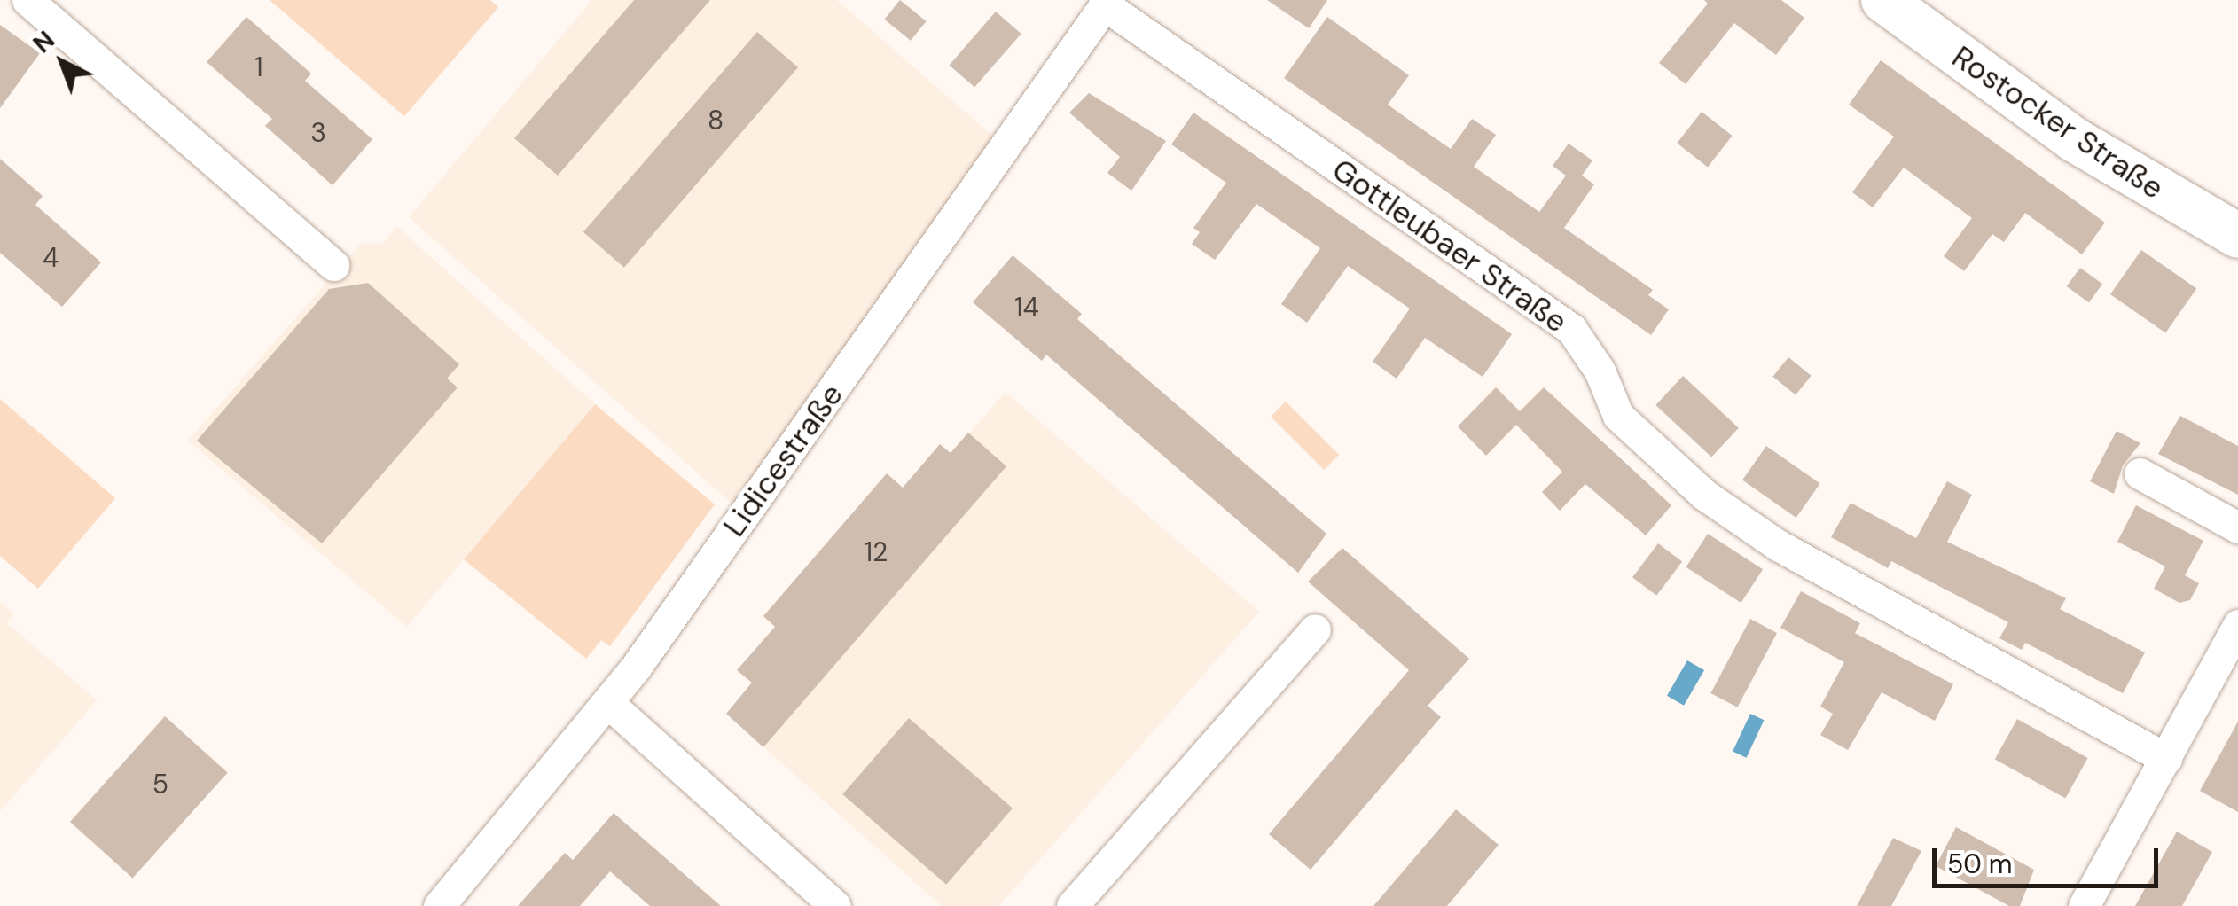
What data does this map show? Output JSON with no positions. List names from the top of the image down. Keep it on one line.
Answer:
{"streets":{"main road":["Rostocker Straße"],"street":["Gottleubaer Straße","Lidicestraße"]},"crossings":[["Gottleubaer Straße","Lidicestraße"]],"house_numbers":["1","8","3","4","14","12","5"],"scale_bar":"50 m","north":"top left"}
